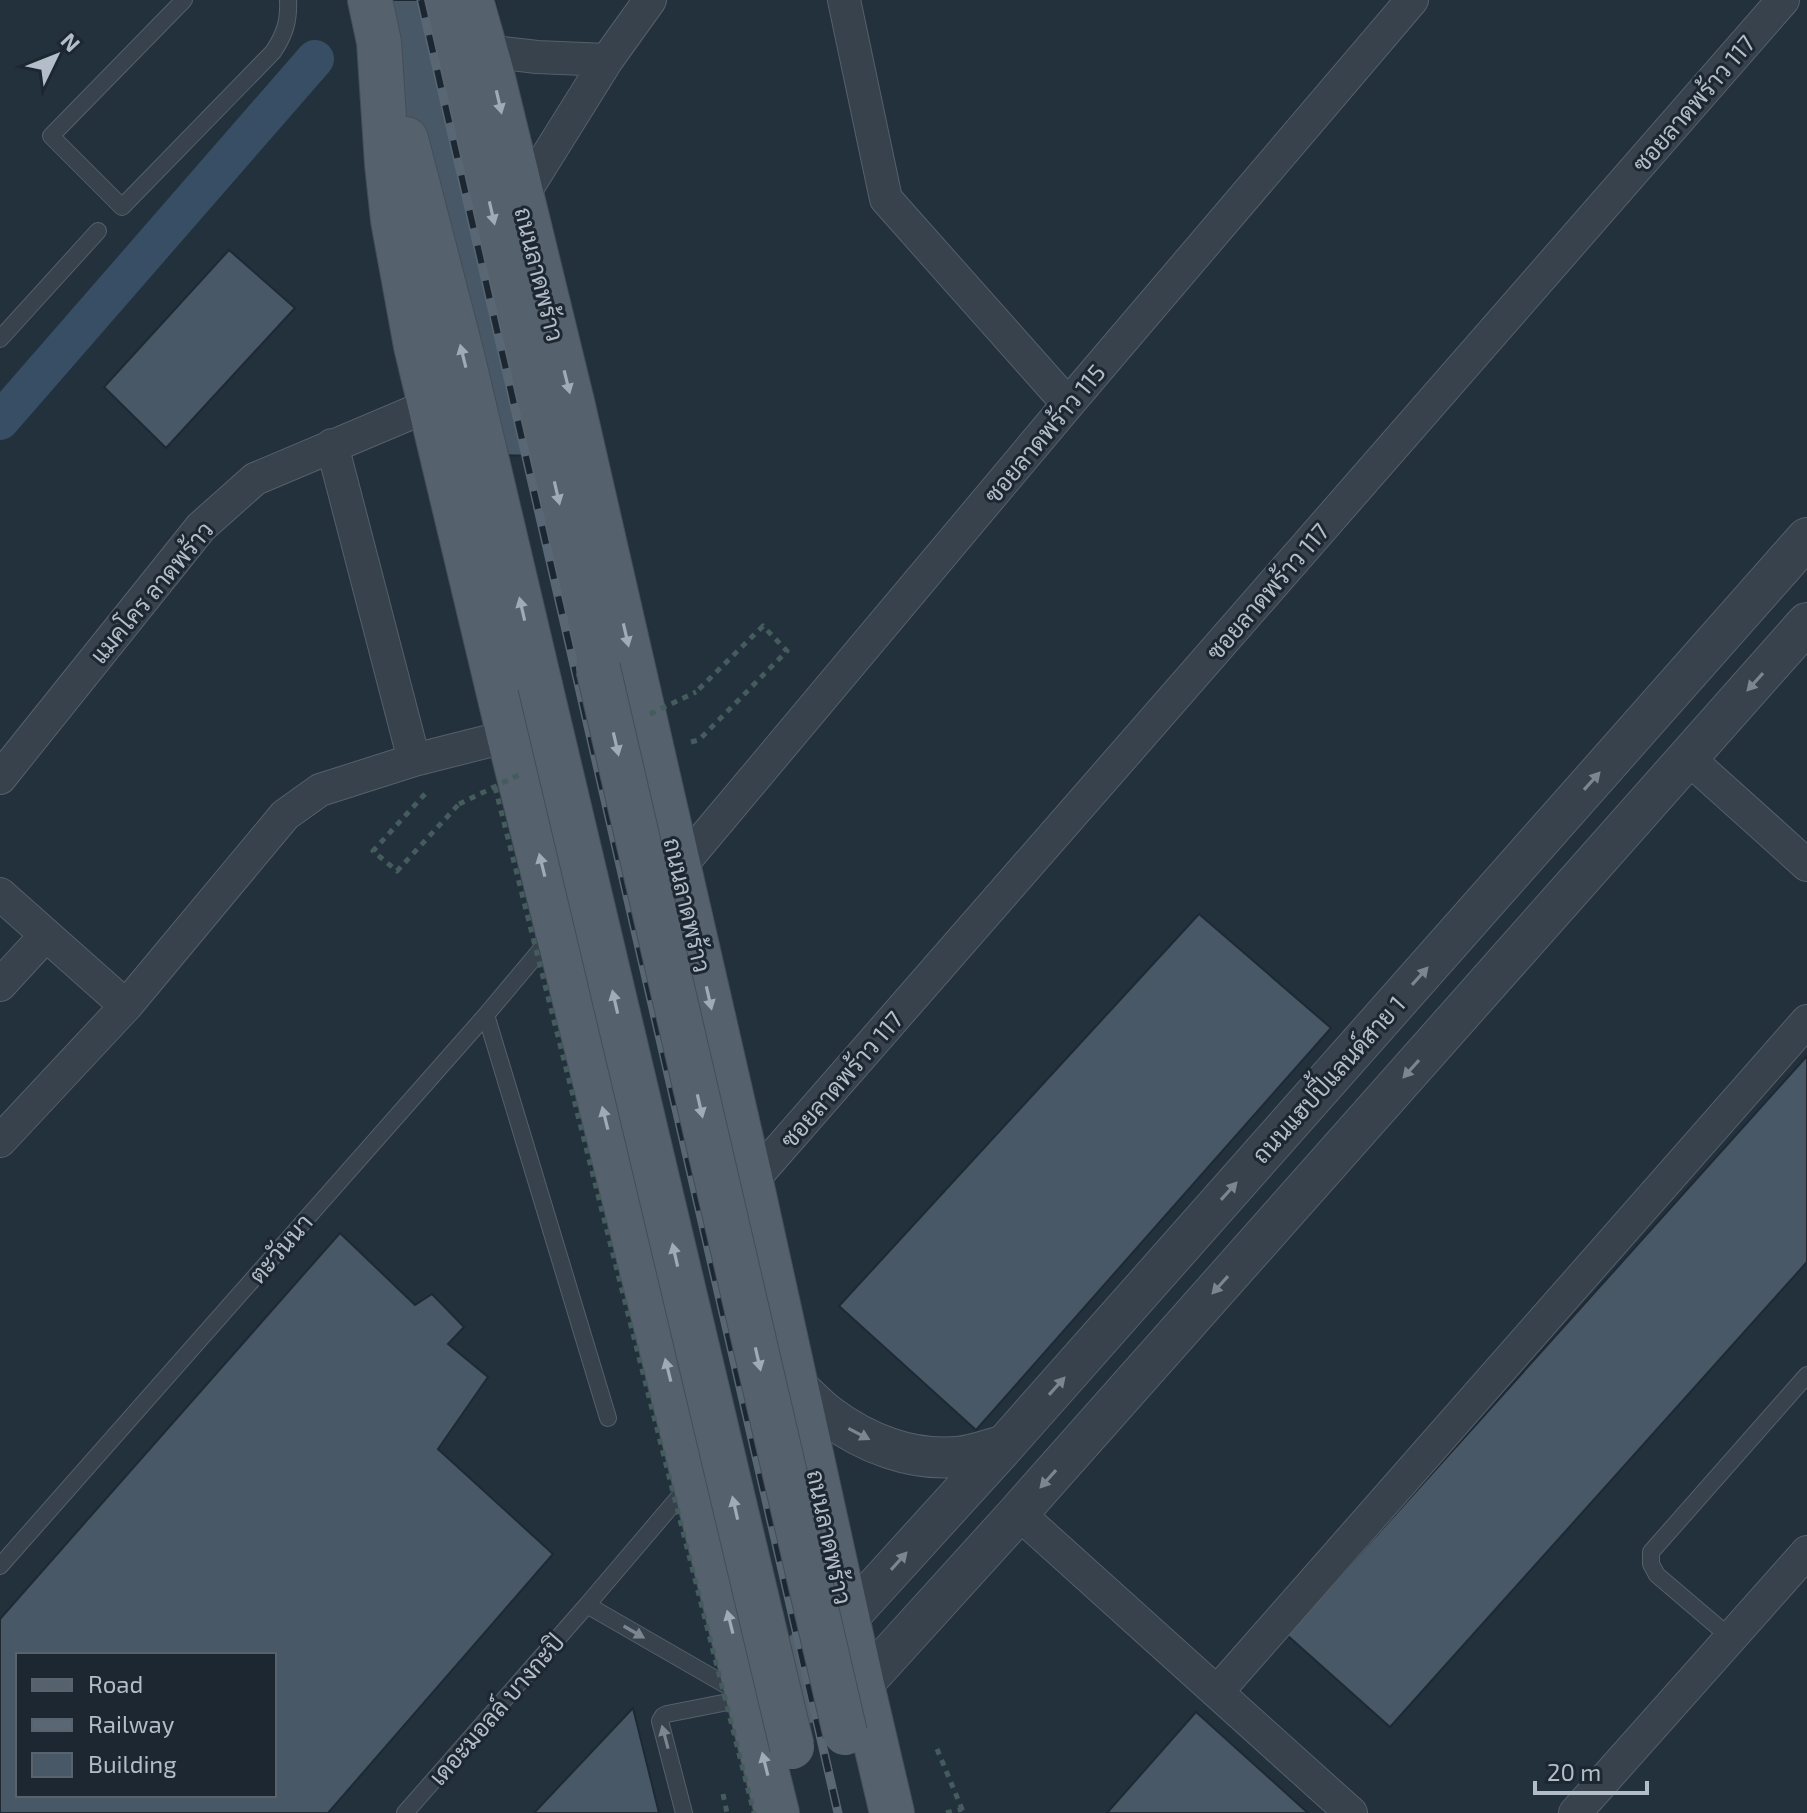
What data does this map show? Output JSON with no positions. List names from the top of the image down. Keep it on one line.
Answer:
{"streets":{"main road":["ถนนลาดพร้าว"],"street":["ซอยลาดพร้าว 117","ซอยลาดพร้าว 115","แมคโคร ลาดพร้าว","ถนนแฮปปี้แลนด์สาย 1"],"lane":["ตะวันนา","เดอะมอลล์ บางกะปิ"]},"crossings":[["ซอยลาดพร้าว 117","ถนนลาดพร้าว"],["ถนนลาดพร้าว","ซอยลาดพร้าว 115"],["ถนนลาดพร้าว","ถนนแฮปปี้แลนด์สาย 1"]],"legend":["Road","Railway","Building"],"scale_bar":"20 m","north":"top right"}
